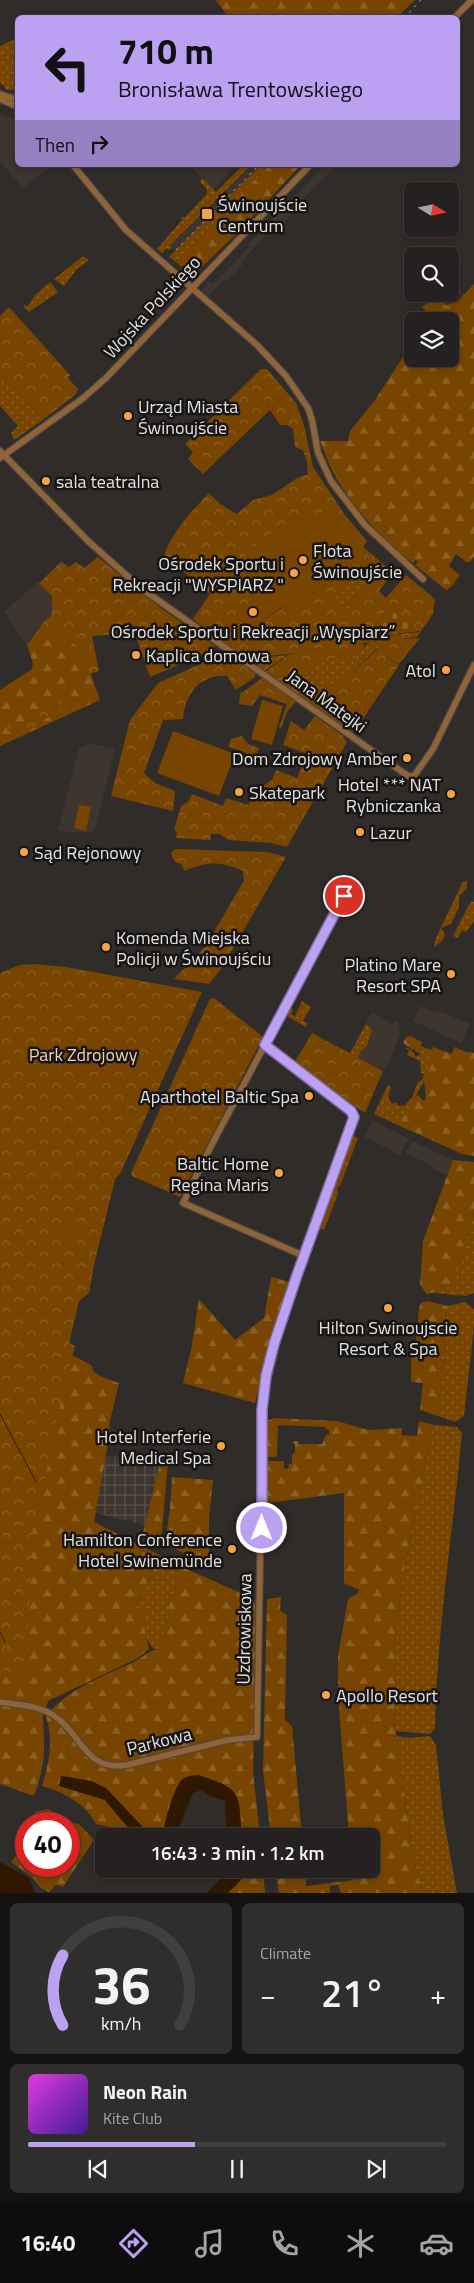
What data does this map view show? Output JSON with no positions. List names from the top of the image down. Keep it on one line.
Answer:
{"streets":{"street":["Wojska Polskiego","Jana Matejki","Uzdrowiskowa","Parkowa"]},"crossings":[["Wojska Polskiego","Jana Matejki"],["Uzdrowiskowa","Parkowa"]],"parks":["Park Zdrojowy"],"places":{"transit":["Świnoujście Centrum"],"other":["Urząd Miasta Świnoujście","sala teatralna","Flota Świnoujście","Ośrodek Sportu i Rekreacji \"WYSPIARZ \"","Ośrodek Sportu i Rekreacji „Wyspiarz”","Kaplica domowa","Atol","Dom Zdrojowy Amber","Skatepark","Hotel *** NAT Rybniczanka","Lazur","Sąd Rejonowy","Komenda Miejska Policji w Świnoujściu","Platino Mare Resort SPA","Aparthotel Baltic Spa","Baltic Home Regina Maris","Hilton Swinoujscie Resort & Spa","Hotel Interferie Medical Spa","Hamilton Conference Hotel Swinemünde","Apollo Resort"]},"north":"right","page":{"turn":["710 m","Bronisława Trentowskiego"],"then":"Then","limit":"40","trip":"16:43 · 3 min · 1.2 km","tile":"Climate","heat":["−","21°","+"],"song":["Neon Rain","Kite Club"],"tabs":"16:40","gauge":["36","km/h"]}}
